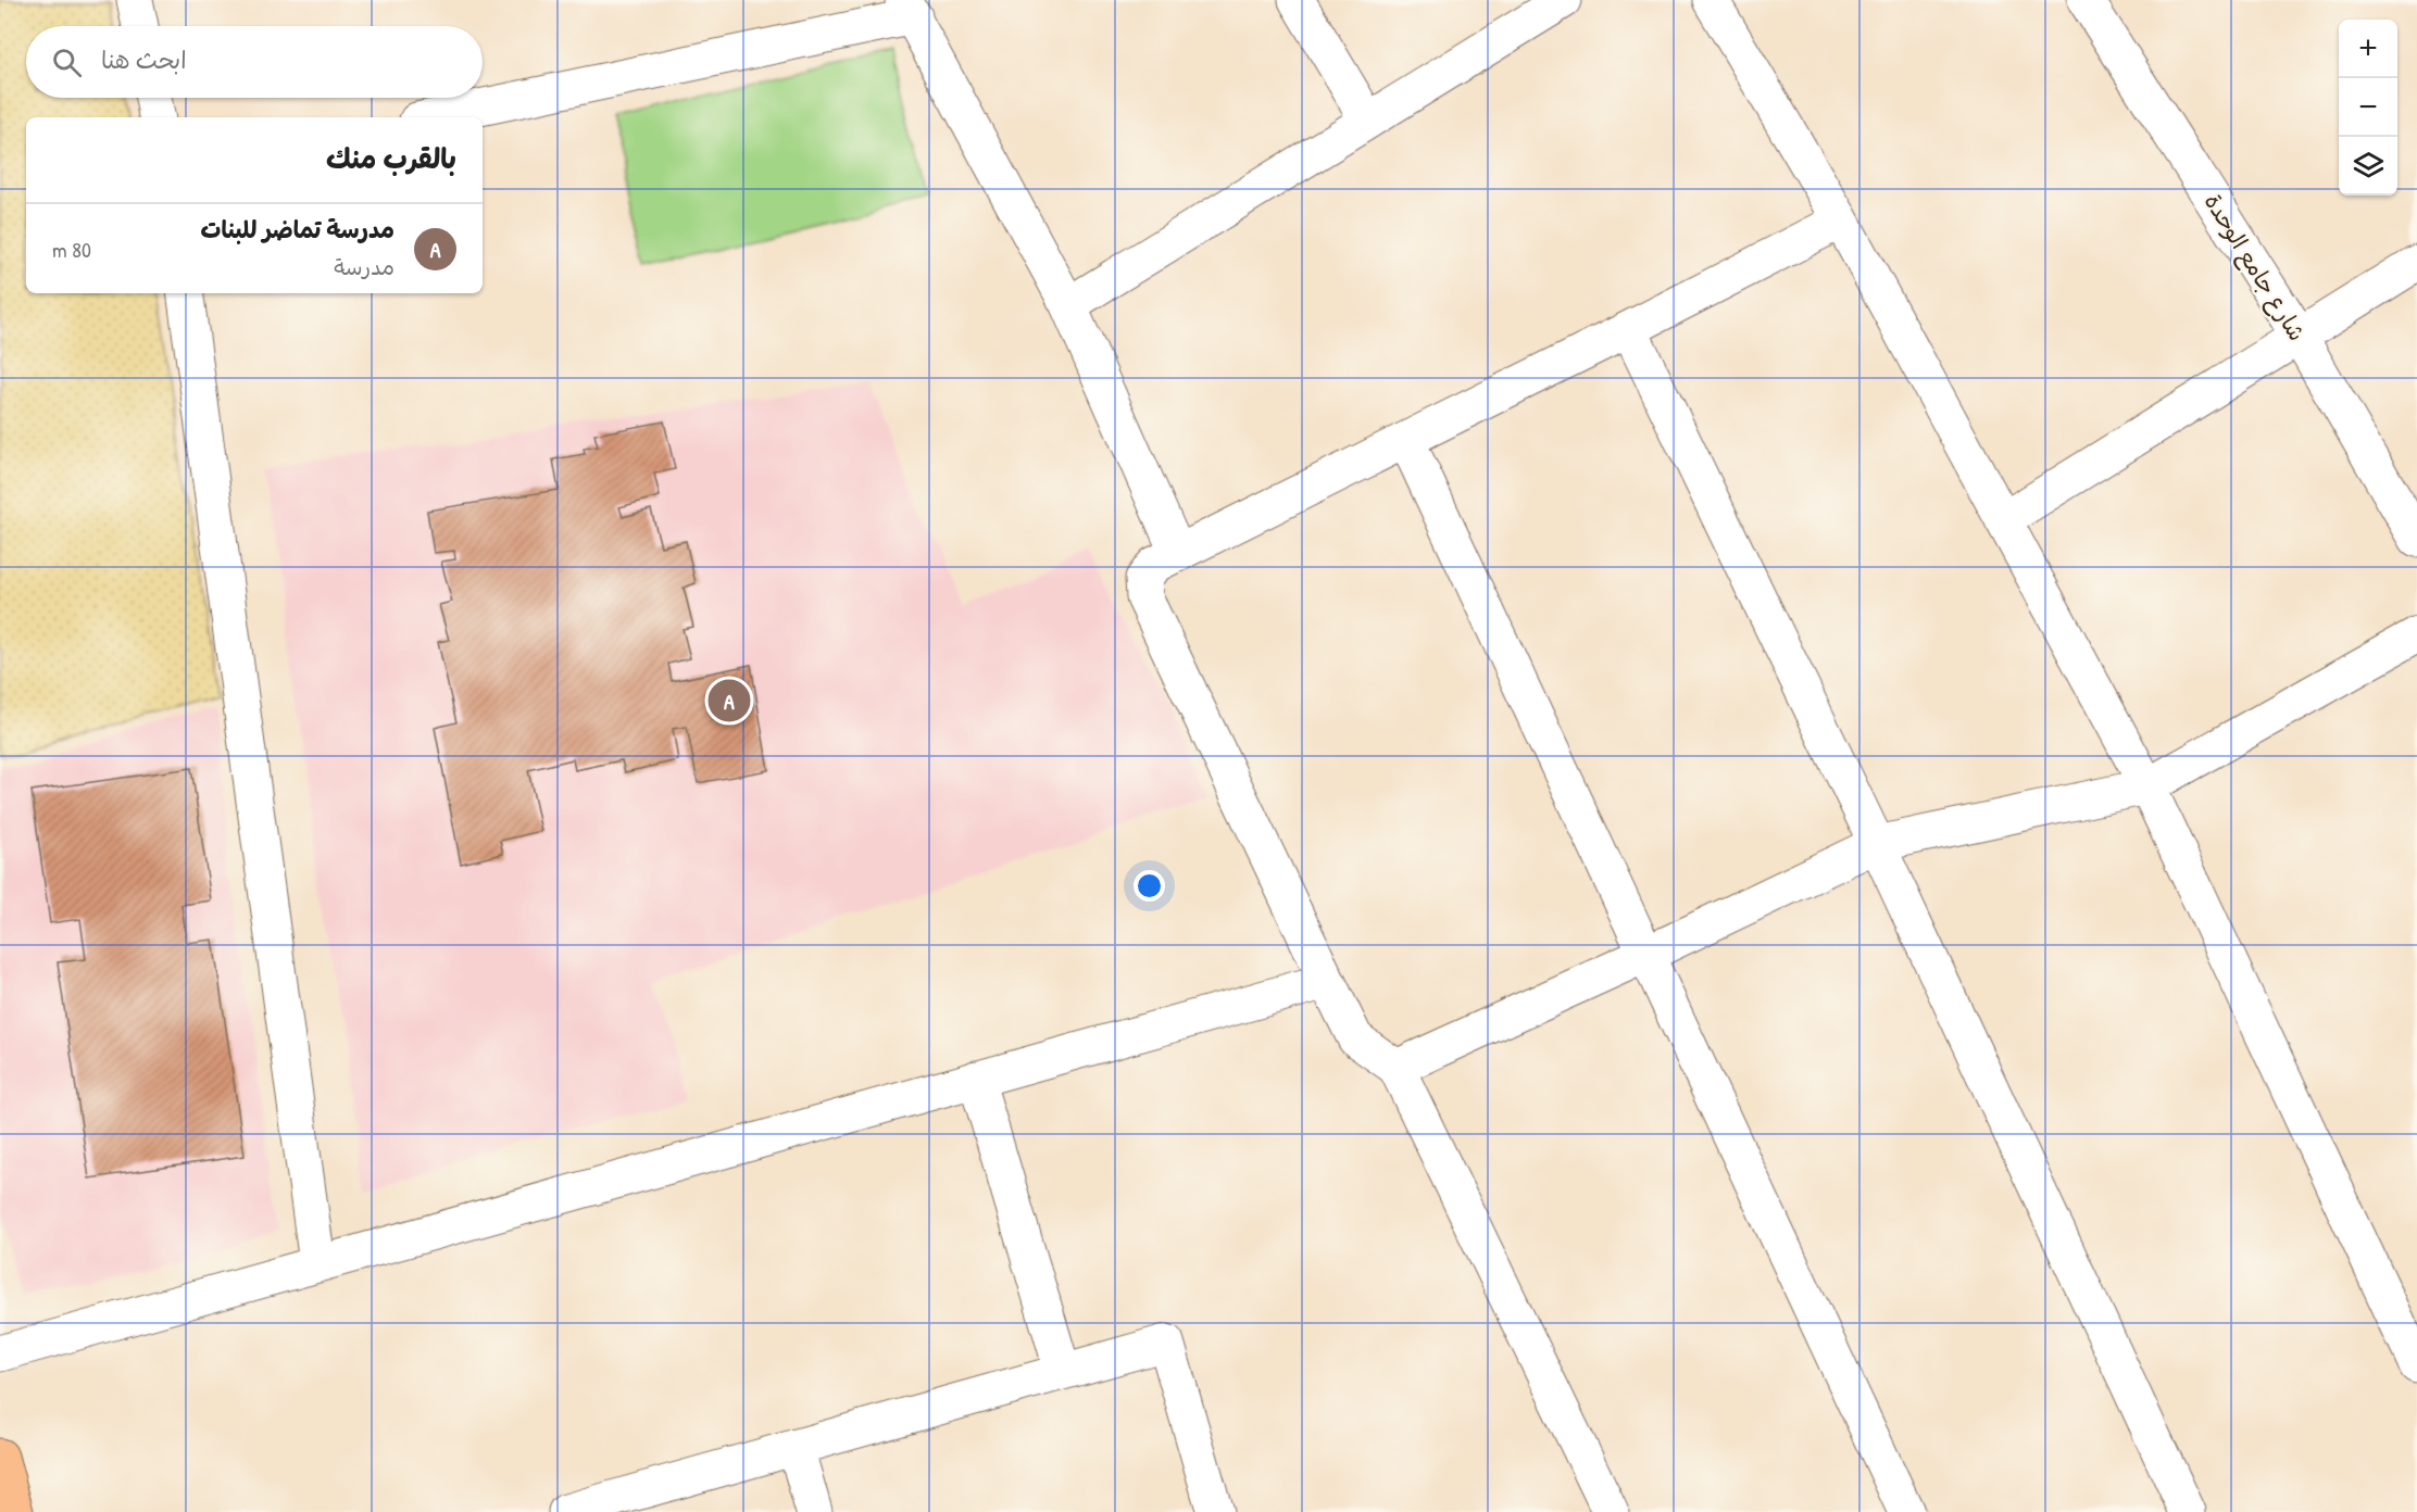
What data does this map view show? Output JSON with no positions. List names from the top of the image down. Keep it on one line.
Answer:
{"streets":{"street":["شارع جامع الوحدة"]},"page":{"map_buttons":["+","−"],"search":"ابحث هنا","heading":"بالقرب منك","list":[{"mark":"A","name":"مدرسة تماضر للبنات","note":"مدرسة","value":"80 m"}],"pins":"A"}}
